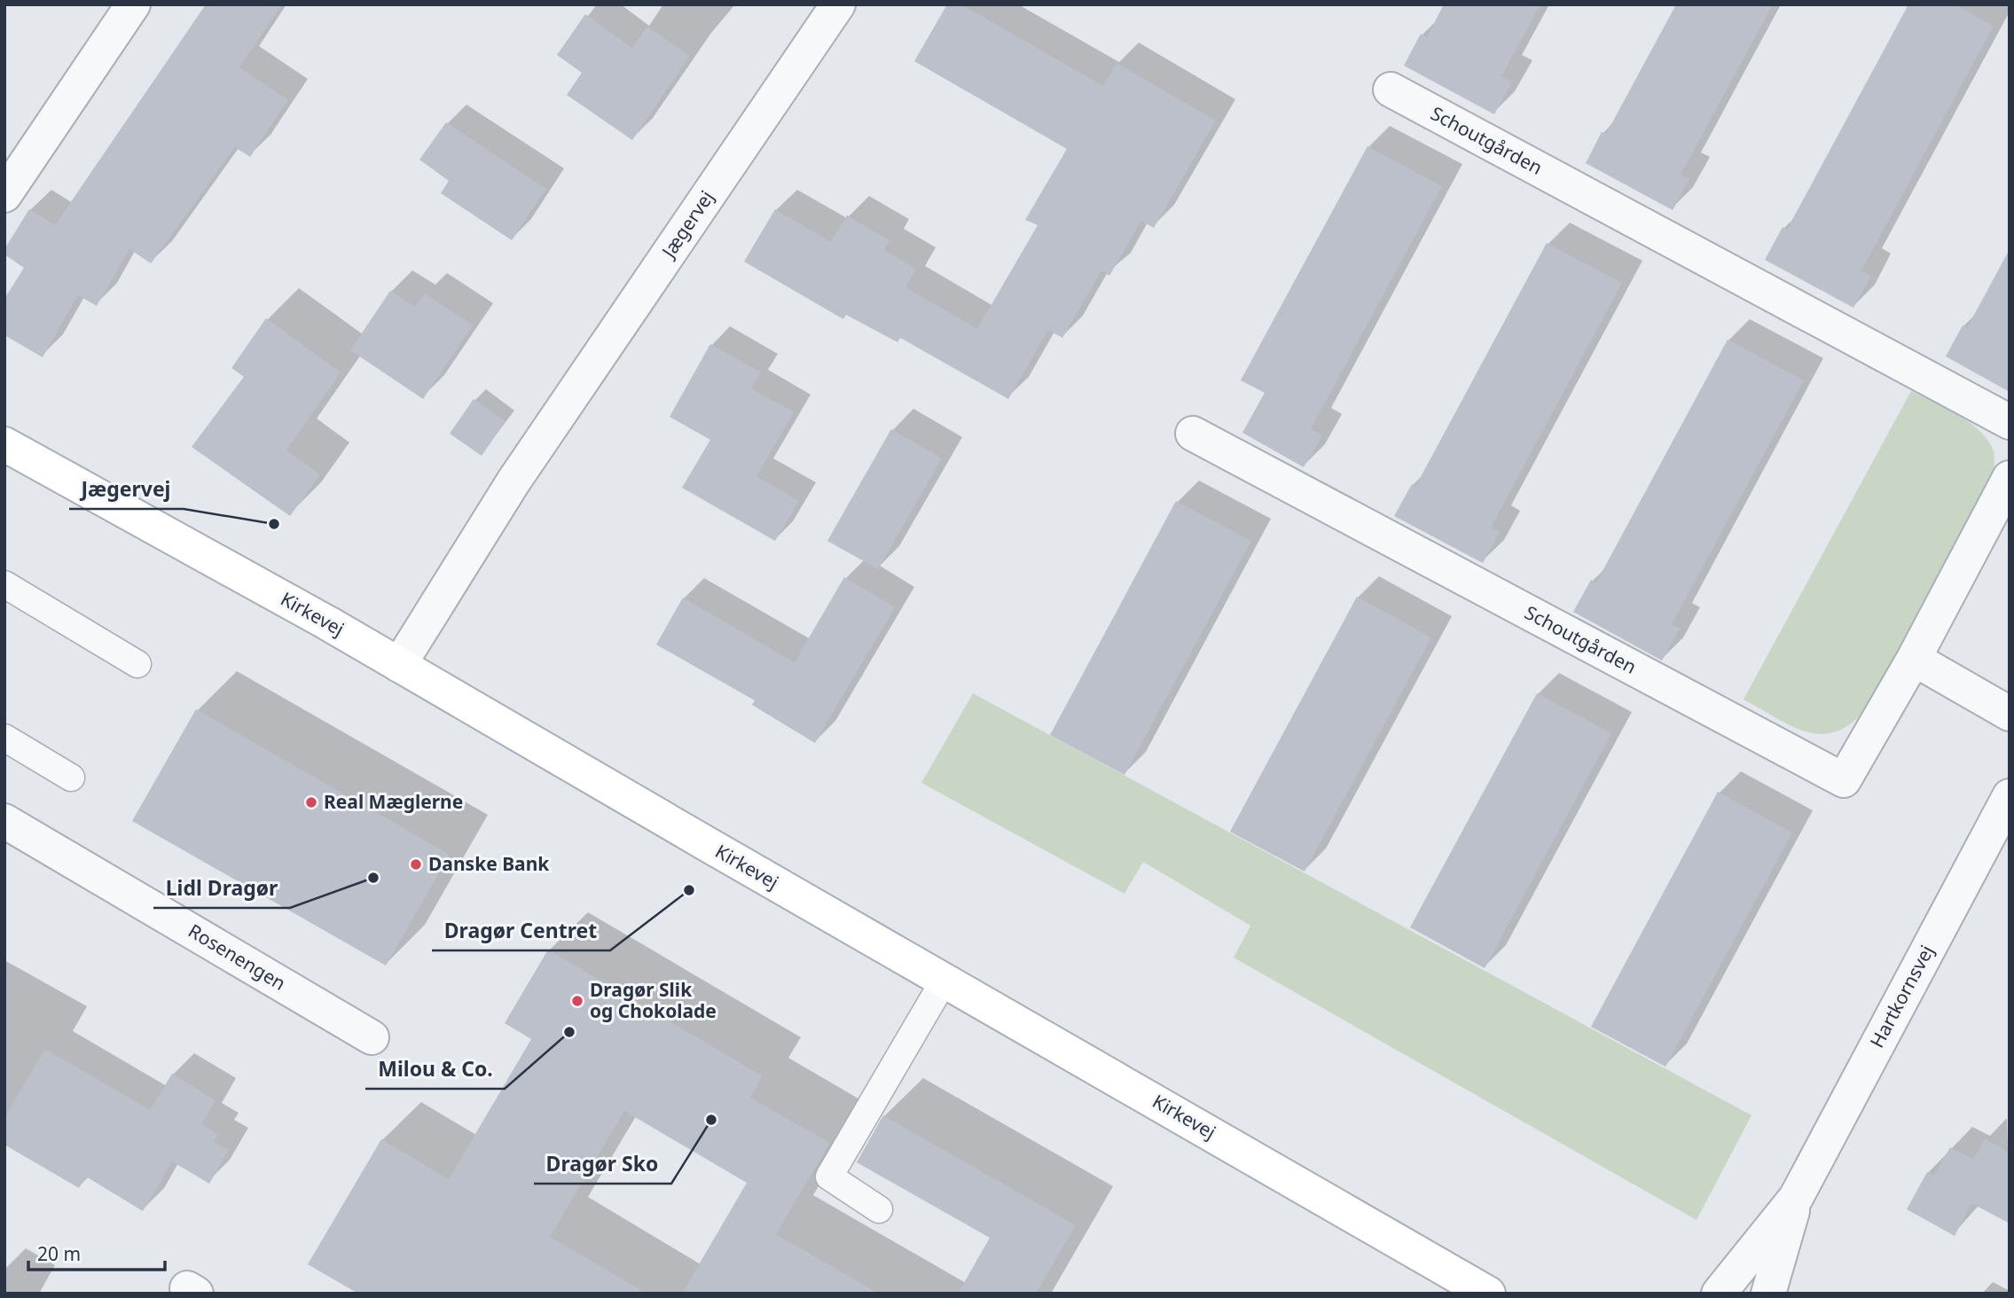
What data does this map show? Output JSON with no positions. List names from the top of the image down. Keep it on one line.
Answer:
{"streets":{"main road":["Kirkevej"],"street":["Schoutgården","Jægervej","Rosenengen","Hartkornsvej"]},"crossings":[["Jægervej","Kirkevej"]],"places":["Jægervej","Real Mæglerne","Danske Bank","Lidl Dragør","Dragør Centret","Dragør Slik og Chokolade","Milou & Co.","Dragør Sko"],"scale_bar":"20 m"}
